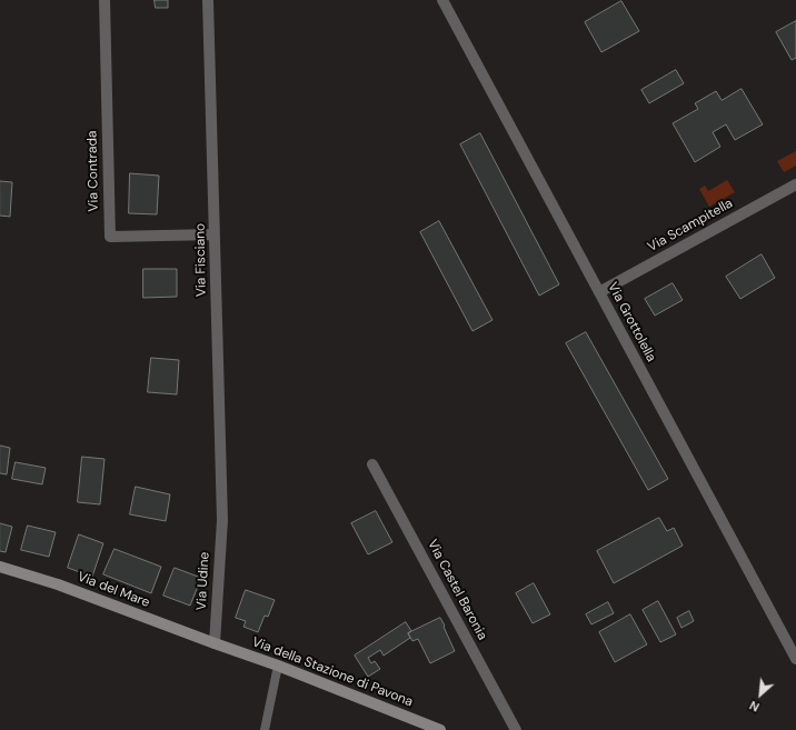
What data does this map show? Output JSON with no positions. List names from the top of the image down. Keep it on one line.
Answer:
{"streets":{"main road":["Via del Mare","Via della Stazione di Pavona"],"street":["Via Contrada","Via Scampitella","Via Fisciano","Via Grottolella","Via Udine","Via Castel Baronia"]},"crossings":[["Via Contrada","Via Fisciano"],["Via Scampitella","Via Grottolella"],["Via Fisciano","Via Udine"],["Via Udine","Via del Mare"],["Via Udine","Via della Stazione di Pavona"],["Via del Mare","Via della Stazione di Pavona"]],"north":"bottom left"}
